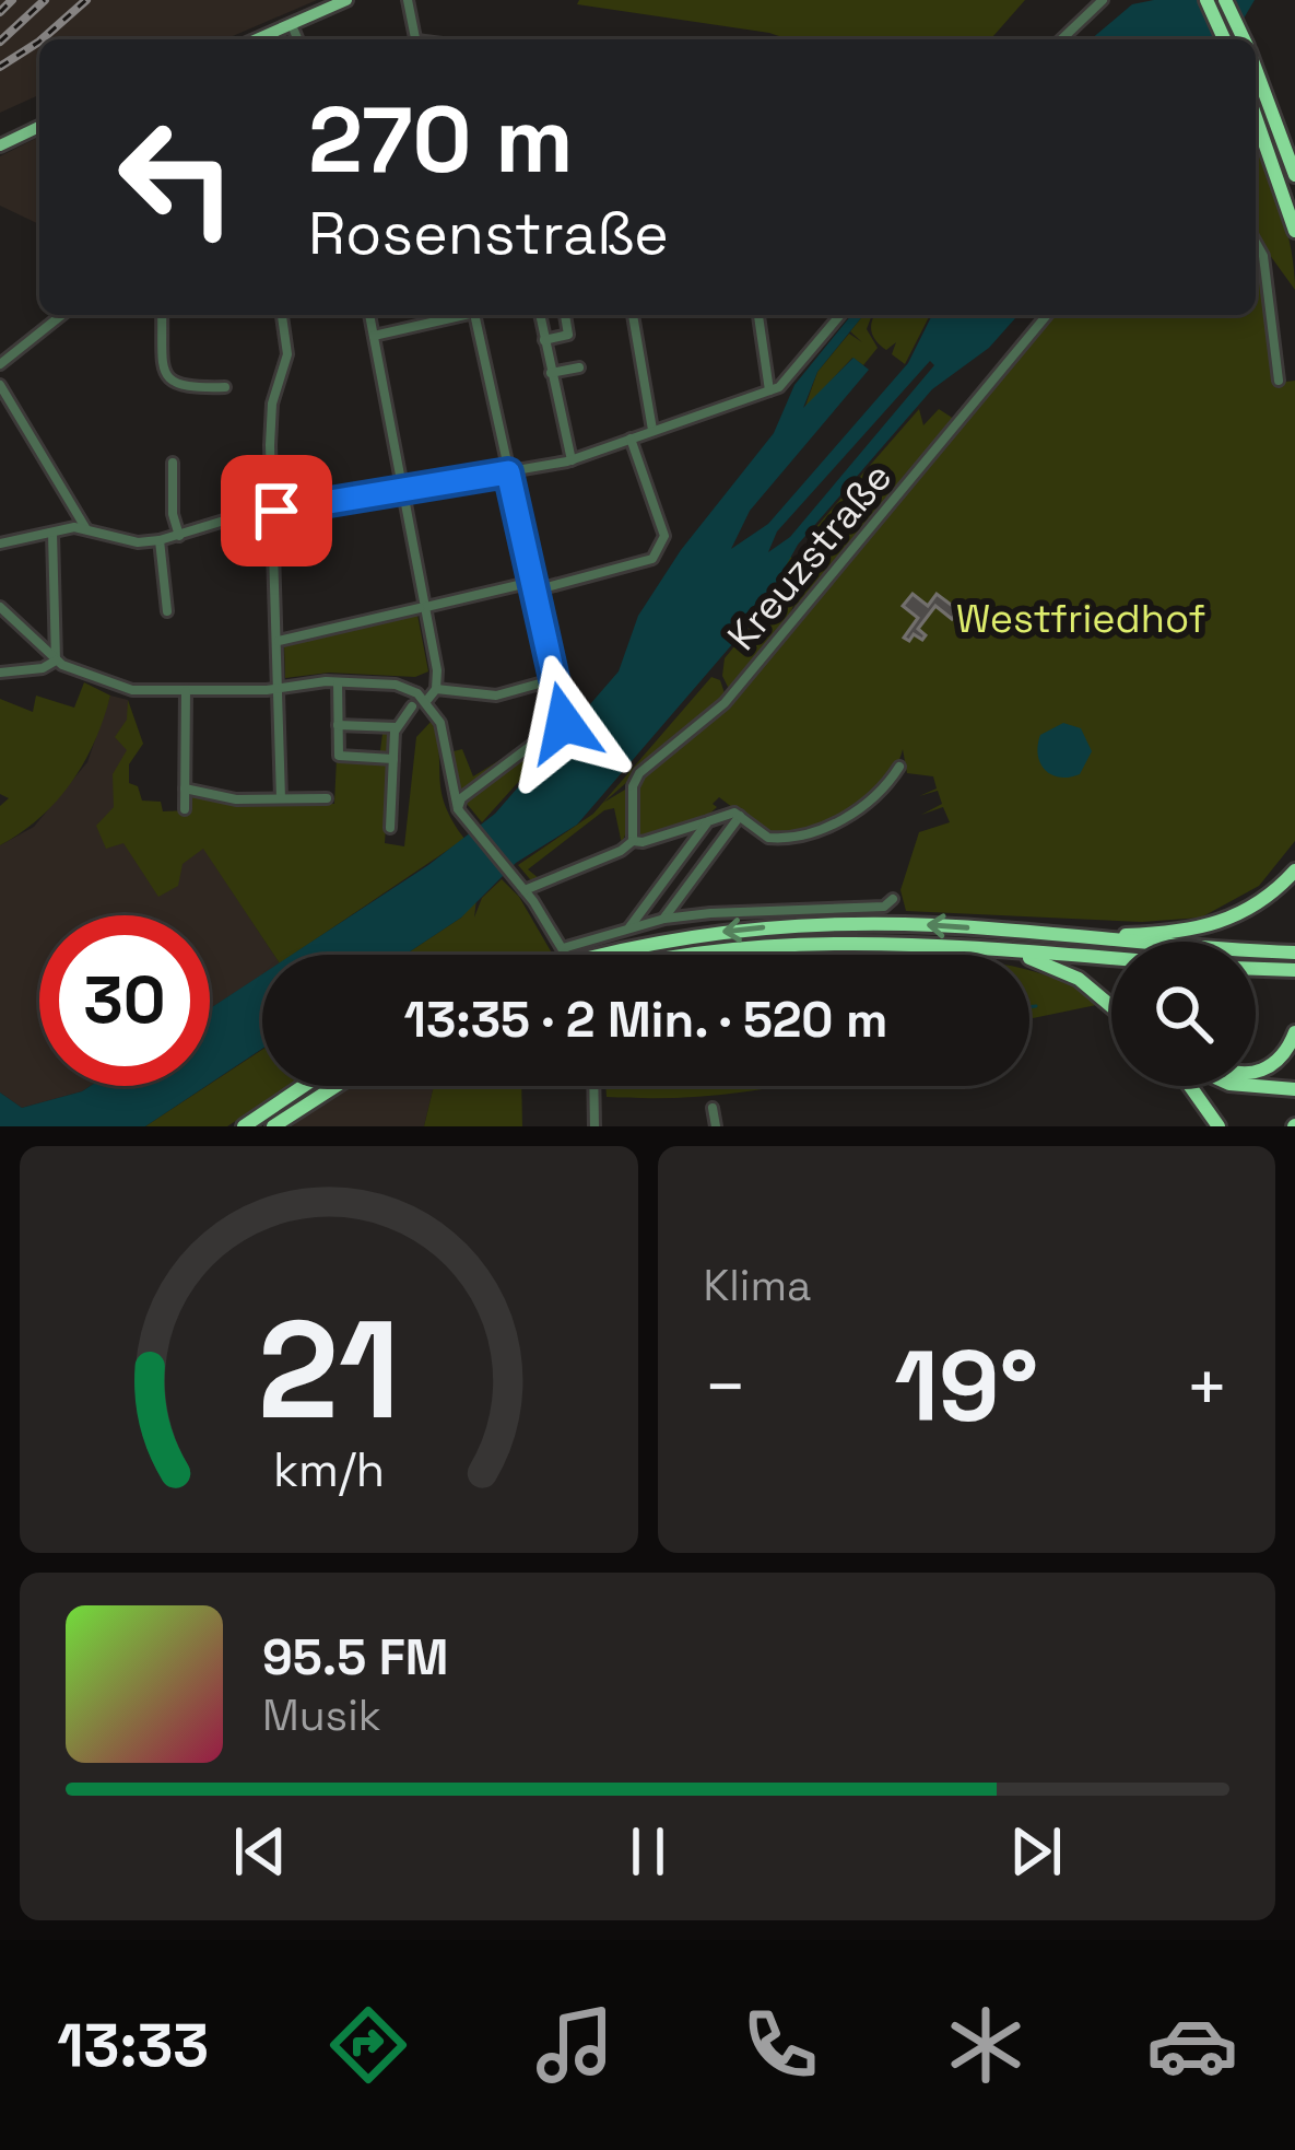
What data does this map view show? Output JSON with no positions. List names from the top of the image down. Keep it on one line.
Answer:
{"streets":{"street":["Kreuzstraße"]},"parks":["Westfriedhof"],"page":{"turn":["270 m","Rosenstraße"],"limit":"30","trip":"13:35 · 2 Min. · 520 m","tile":"Klima","heat":["−","19°","+"],"song":["95.5 FM","Musik"],"tabs":"13:33","gauge":["21","km/h"]}}
